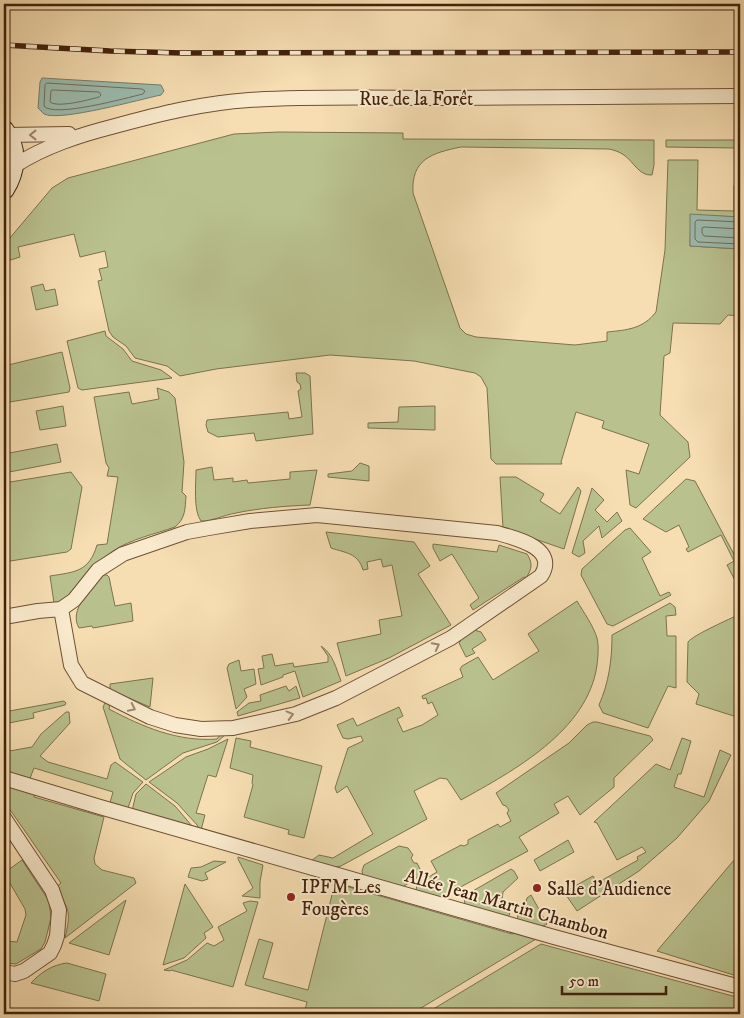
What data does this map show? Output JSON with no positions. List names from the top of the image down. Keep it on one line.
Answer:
{"streets":{"main road":["Rue de la Forêt"],"street":["Allée Jean Martin Chambon"]},"places":["Salle d'Audience","IPFM Les Fougères"],"scale_bar":"50 m"}
